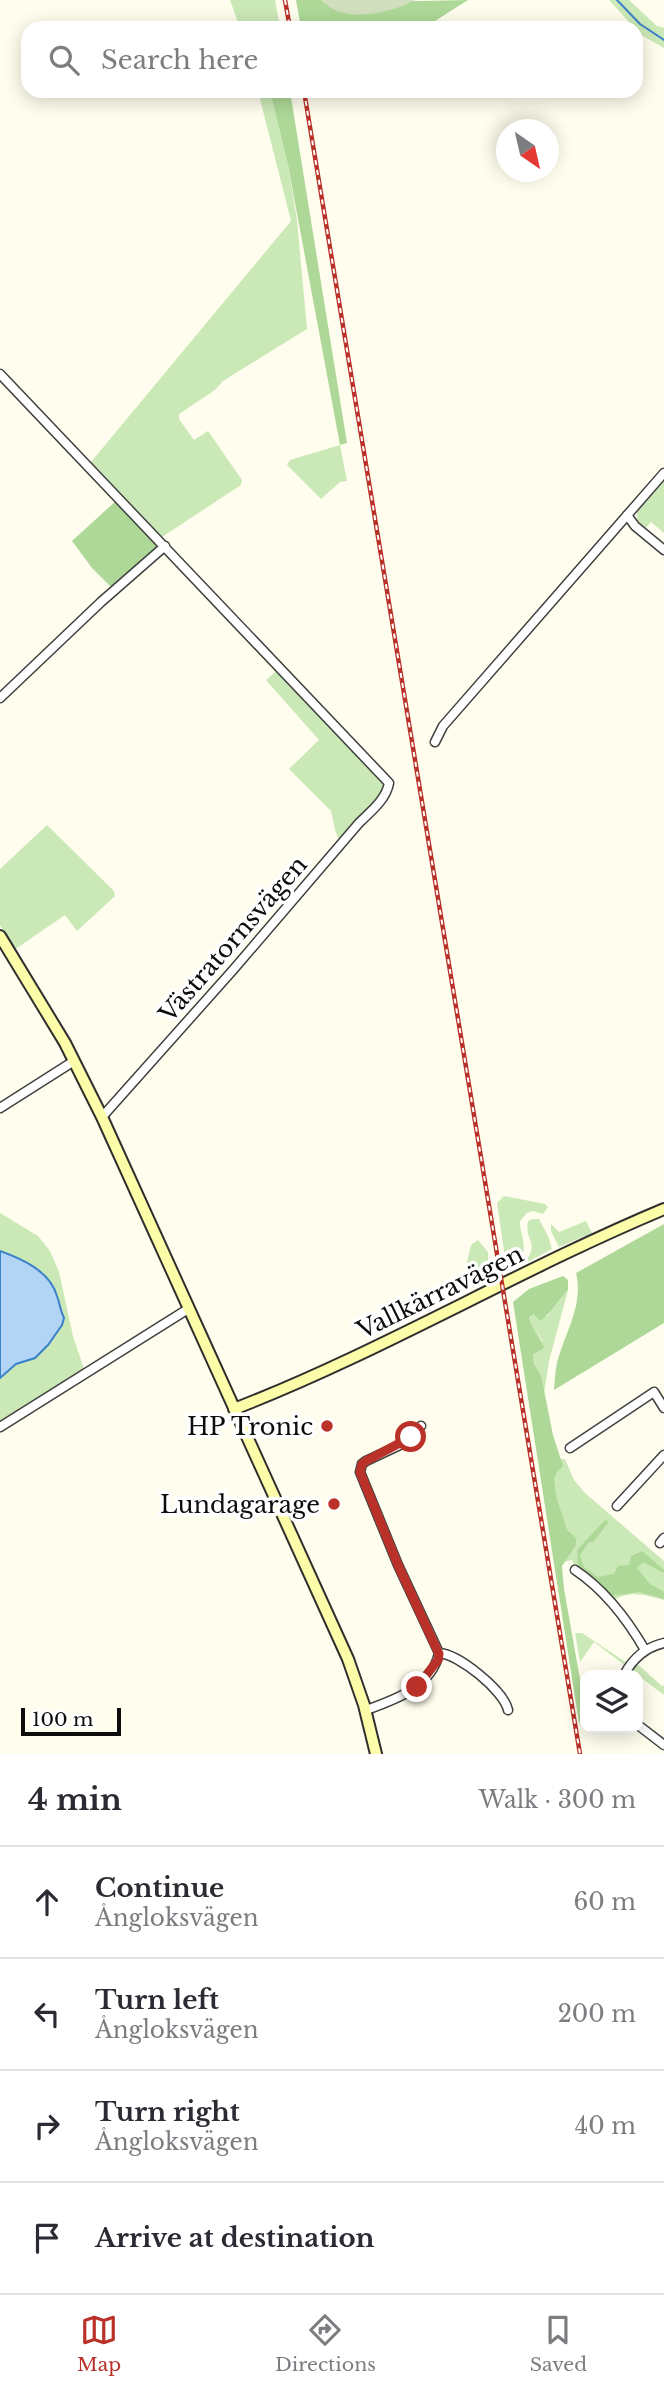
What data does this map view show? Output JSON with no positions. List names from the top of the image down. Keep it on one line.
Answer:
{"streets":{"main road":["Vallkärravägen"],"street":["Västratornsvägen"]},"places":["HP Tronic","Lundagarage"],"scale_bar":"100 m","north":"bottom right","page":{"search":"Search here","scale":"100 m","heading":["4 min","Walk · 300 m"],"list":[["Continue","Ångloksvägen","60 m"],["Turn left","Ångloksvägen","200 m"],["Turn right","Ångloksvägen","40 m"],"Arrive at destination"],"nav":["Map","Directions","Saved"]}}
